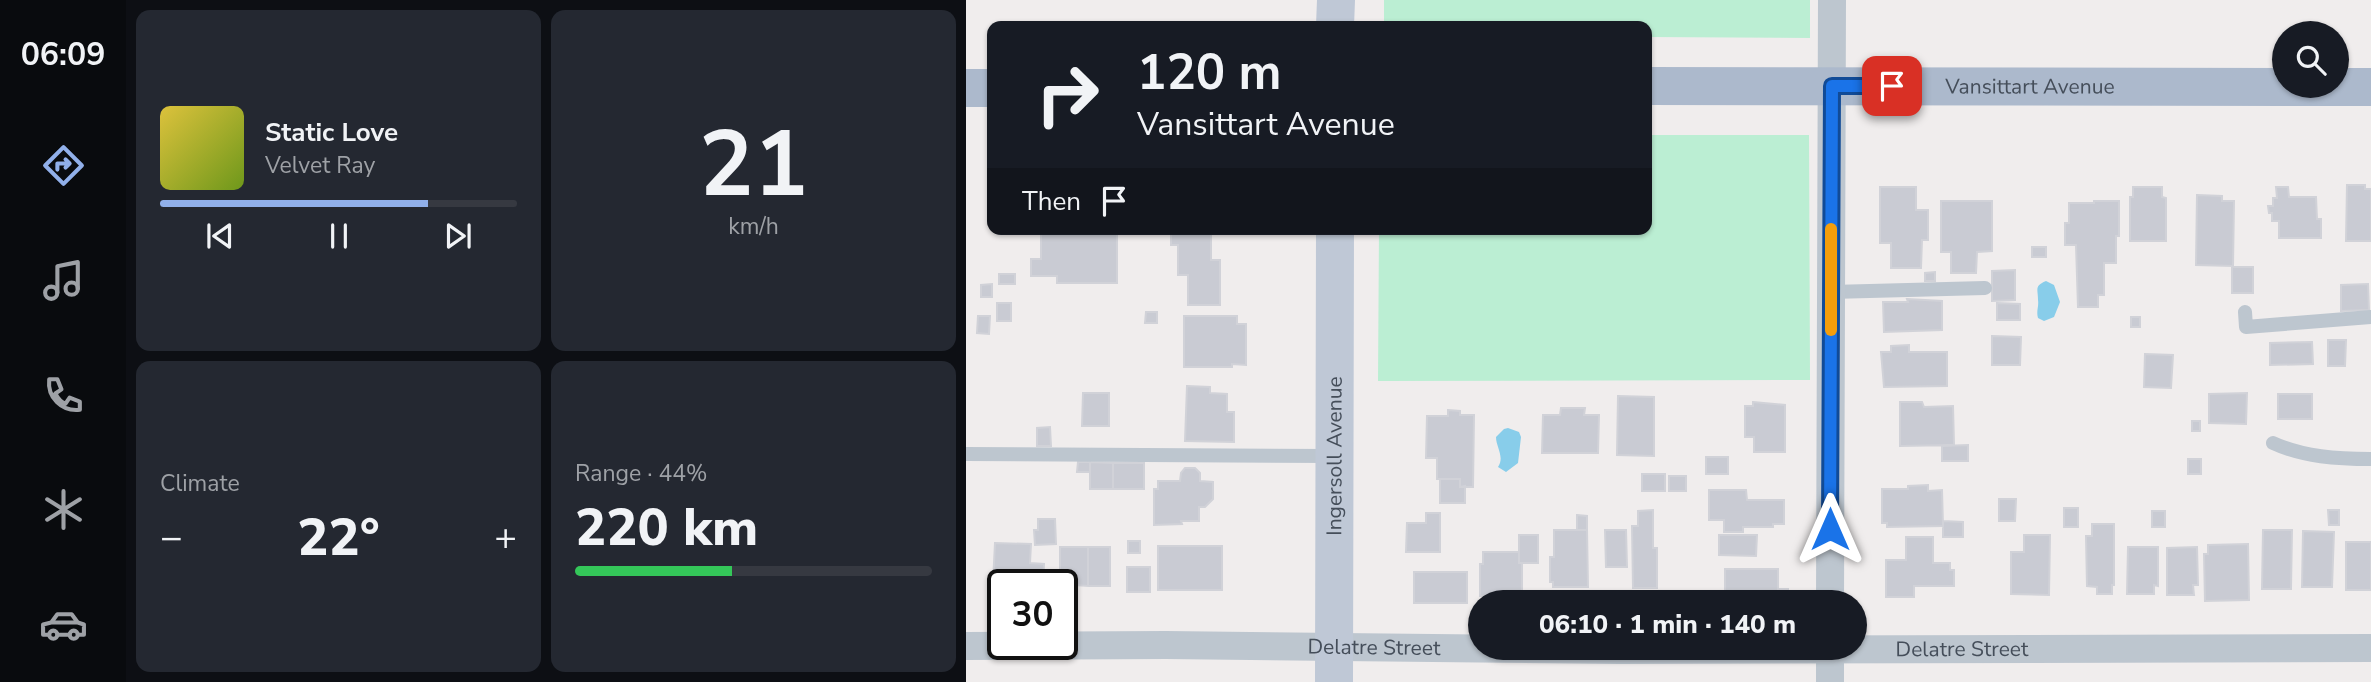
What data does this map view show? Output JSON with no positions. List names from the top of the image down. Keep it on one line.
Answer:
{"streets":{"main road":["Vansittart Avenue"],"street":["Ingersoll Avenue","Delatre Street"]},"crossings":[["Ingersoll Avenue","Delatre Street"]],"page":{"tabs":"06:09","tile":[["21","km/h"],"Climate",["Range · 44%","220 km"]],"turn":["120 m","Vansittart Avenue"],"song":["Static Love","Velvet Ray"],"then":"Then","heat":["−","22°","+"],"limit":"30","trip":"06:10 · 1 min · 140 m"}}
